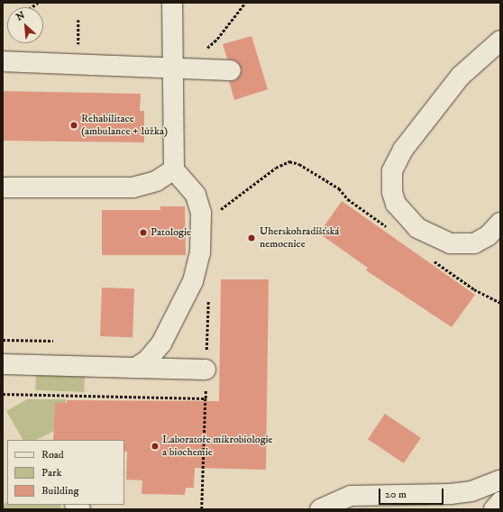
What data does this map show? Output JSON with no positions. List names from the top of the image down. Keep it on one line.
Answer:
{"places":["Rehabilitace (ambulance + lůžka)","Patologie","Uherskohradišťská nemocnice","Laboratoře mikrobiologie a biochemie"],"legend":["Road","Park","Building"],"scale_bar":"20 m","north":"top left"}
